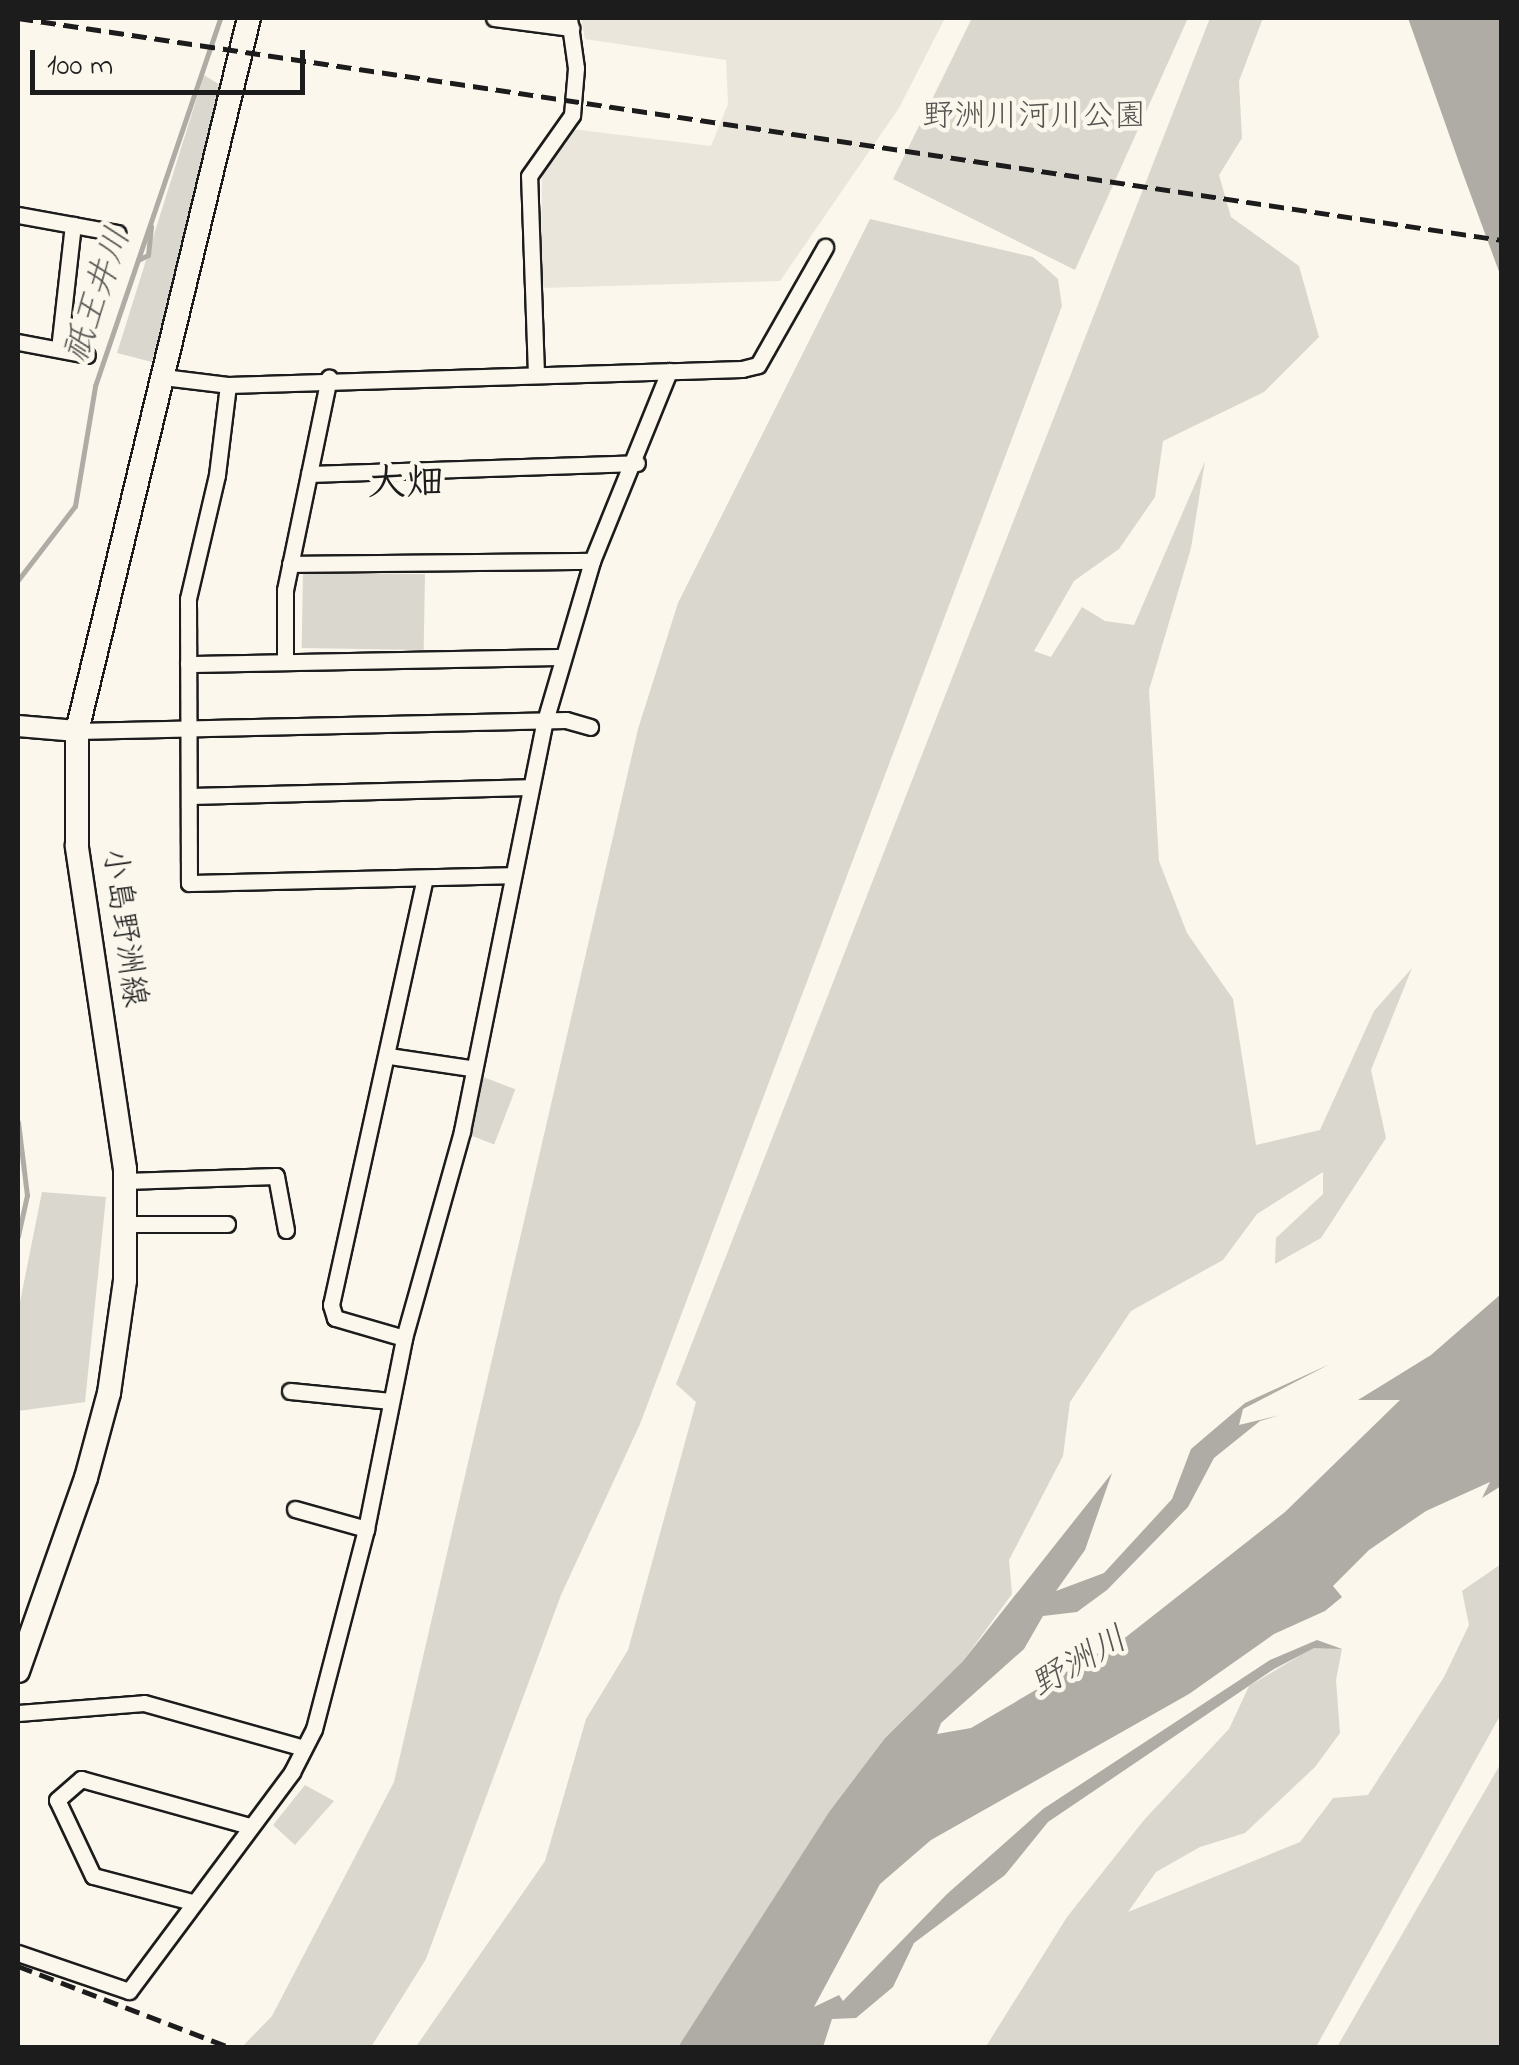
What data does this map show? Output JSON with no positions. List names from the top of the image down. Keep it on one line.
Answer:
{"streets":{"main road":["小島野洲線"]},"districts":["大畑"],"water":["祇王井川","野洲川"],"parks":["野洲川河川公園"],"scale_bar":"100 m"}
